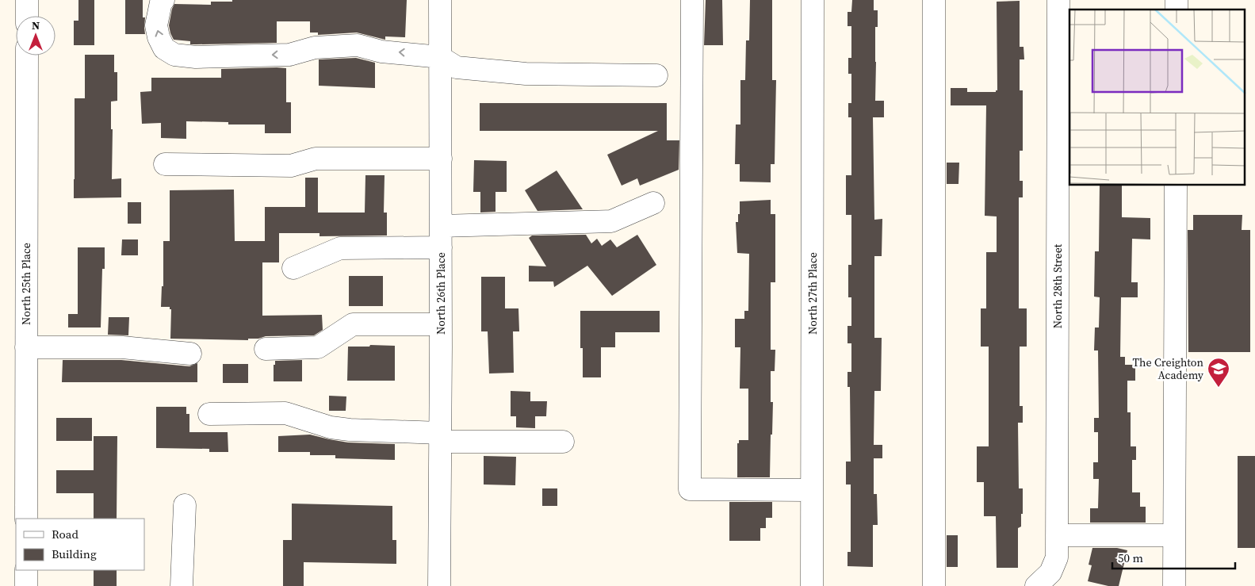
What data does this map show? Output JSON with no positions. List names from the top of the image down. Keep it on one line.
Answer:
{"streets":{"street":["North 25th Place","North 28th Street","North 26th Place","North 27th Place"]},"places":{"school or university":["The Creighton Academy"]},"legend":["Road","Building"],"scale_bar":"50 m","north":"top"}
